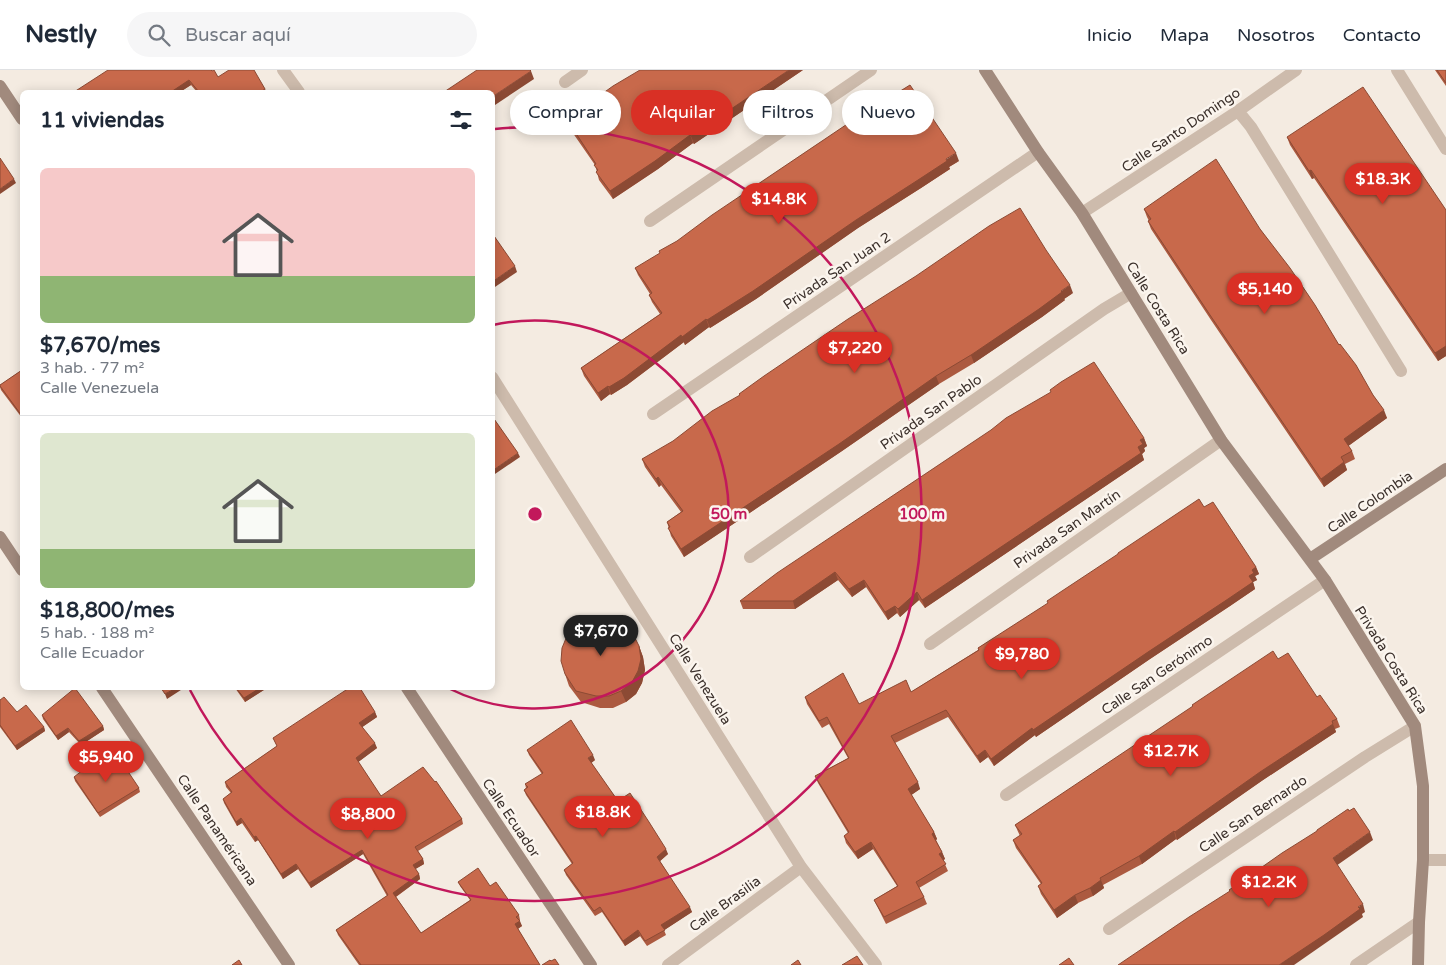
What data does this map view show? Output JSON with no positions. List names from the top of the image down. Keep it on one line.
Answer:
{"streets":{"street":["Calle Santo Domingo","Privada San Juan 2","Calle Costa Rica","Privada San Pablo","Calle Colombia","Privada San Martín","Privada Costa Rica","Calle San Gerónimo","Calle Venezuela","Calle San Bernardo","Calle Ecuador","Calle Panaméricana","Calle Brasilia"]},"crossings":[["Calle Santo Domingo","Calle Costa Rica"],["Privada San Juan 2","Calle Costa Rica"],["Calle Costa Rica","Privada San Pablo"],["Calle Costa Rica","Calle Colombia"],["Calle Costa Rica","Privada San Martín"],["Calle Costa Rica","Privada Costa Rica"],["Calle Colombia","Privada Costa Rica"],["Privada Costa Rica","Calle San Gerónimo"],["Privada Costa Rica","Calle San Bernardo"],["Calle Venezuela","Calle Brasilia"]],"page":{"header":"Nestly","search":"Buscar aquí","nav":["Inicio","Mapa","Nosotros","Contacto"],"chip":["Comprar","Alquilar","Filtros","Nuevo"],"heading":"11 viviendas","list":[{"name":"$7,670/mes","note":"3 hab. · 77 m² · Calle Venezuela"},{"name":"$18,800/mes","note":"5 hab. · 188 m² · Calle Ecuador"}],"price":["$18.3K","$14.8K","$5,140","$7,220","$7,670","$9,780","$12.7K","$5,940","$18.8K","$8,800","$12.2K"]},"rings":["50 m","100 m"]}
